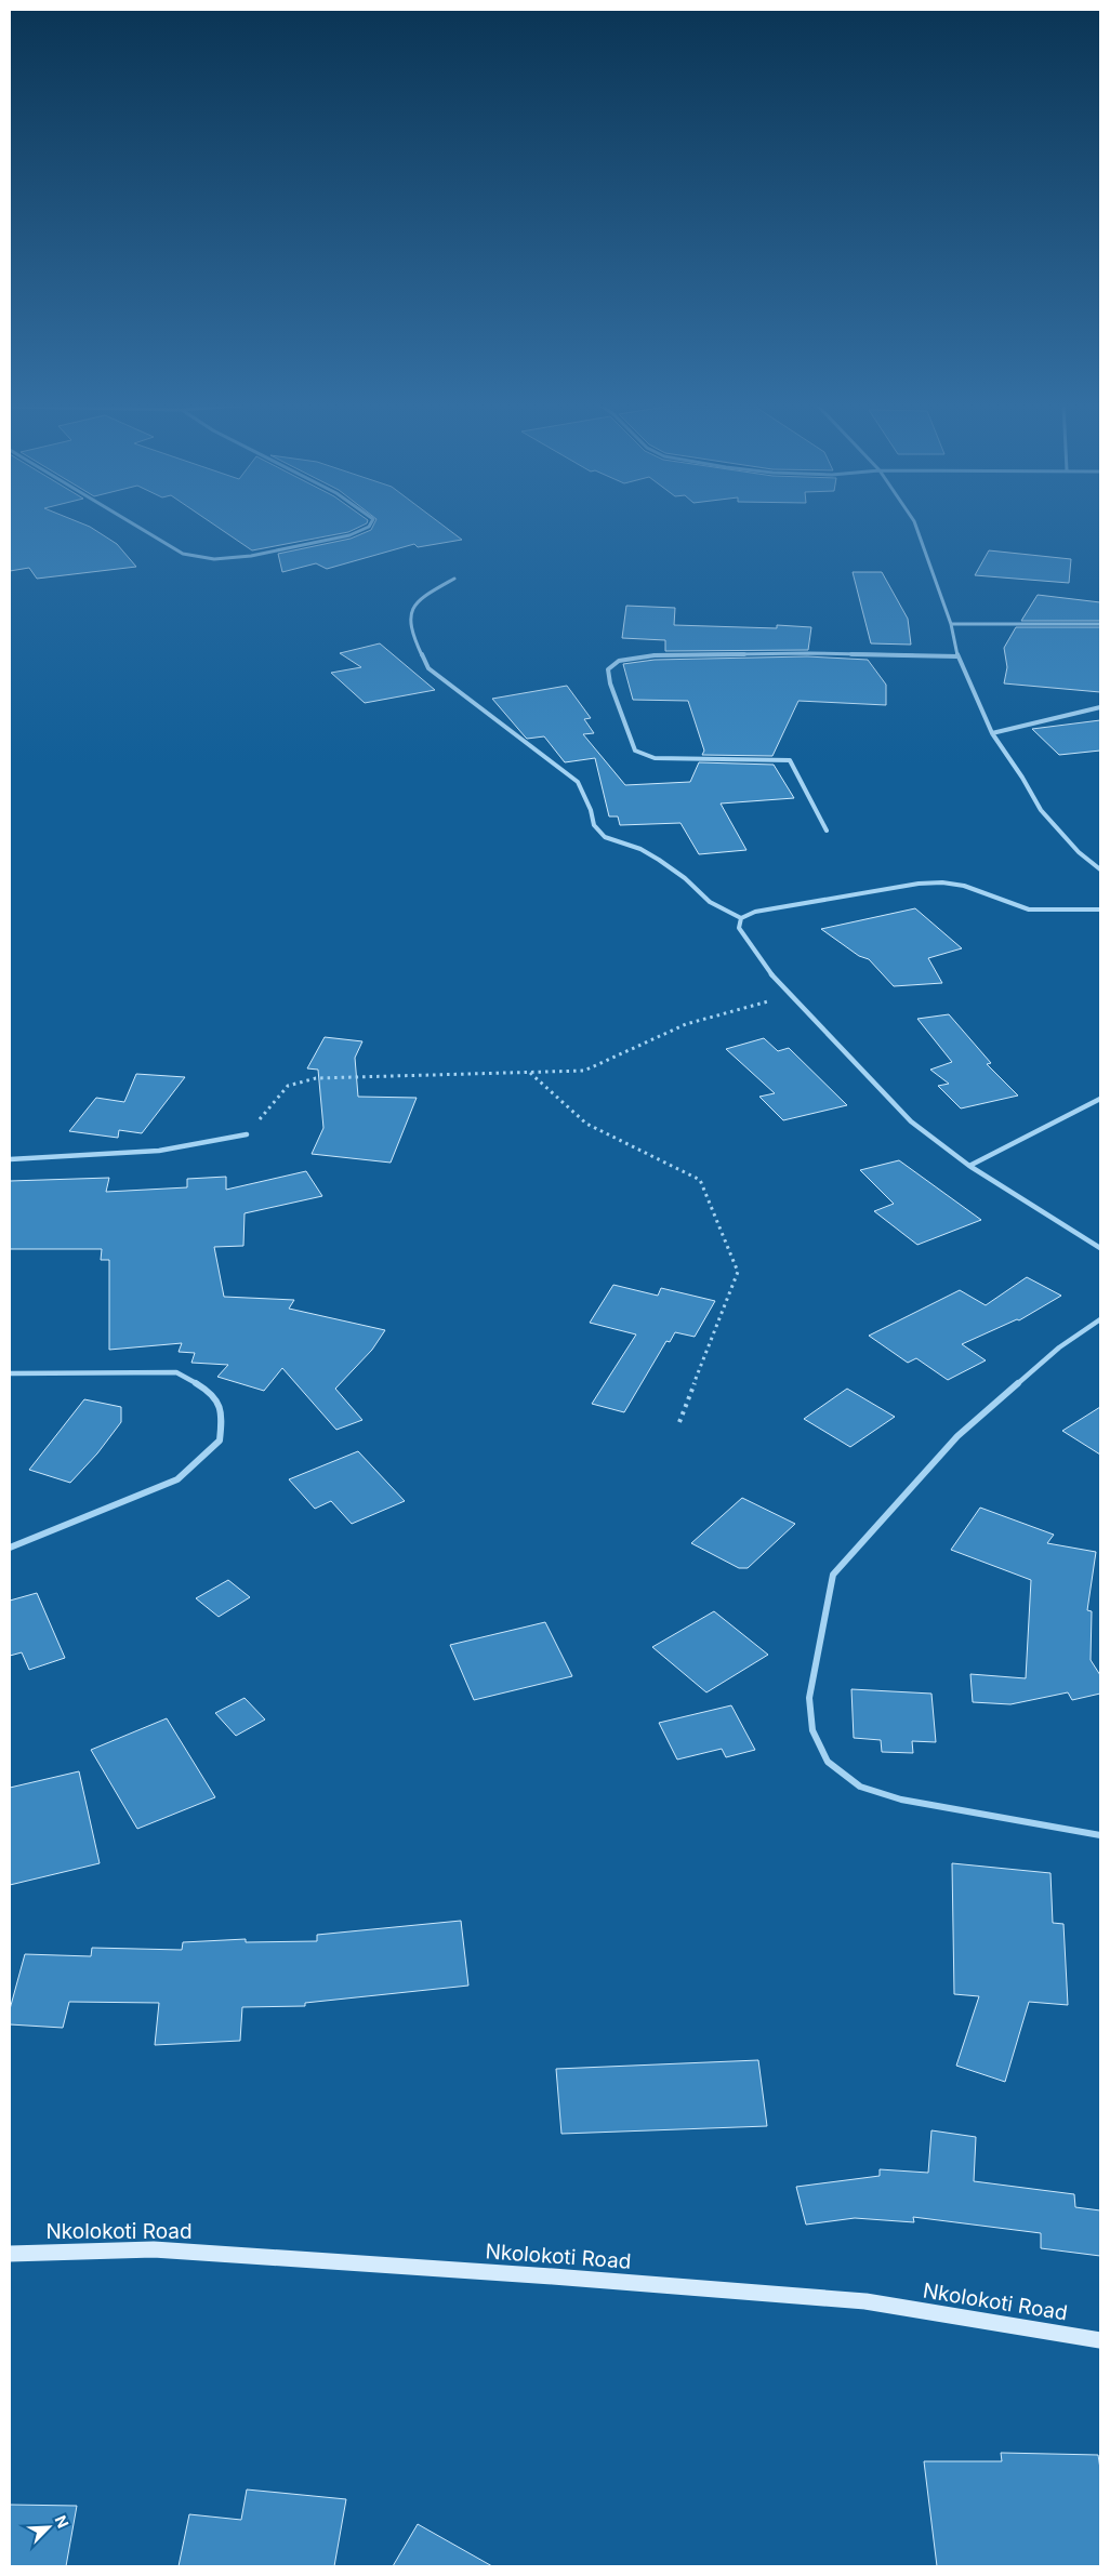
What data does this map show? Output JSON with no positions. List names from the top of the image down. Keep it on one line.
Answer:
{"streets":{"main road":["Nkolokoti Road"]},"north":"top right"}
